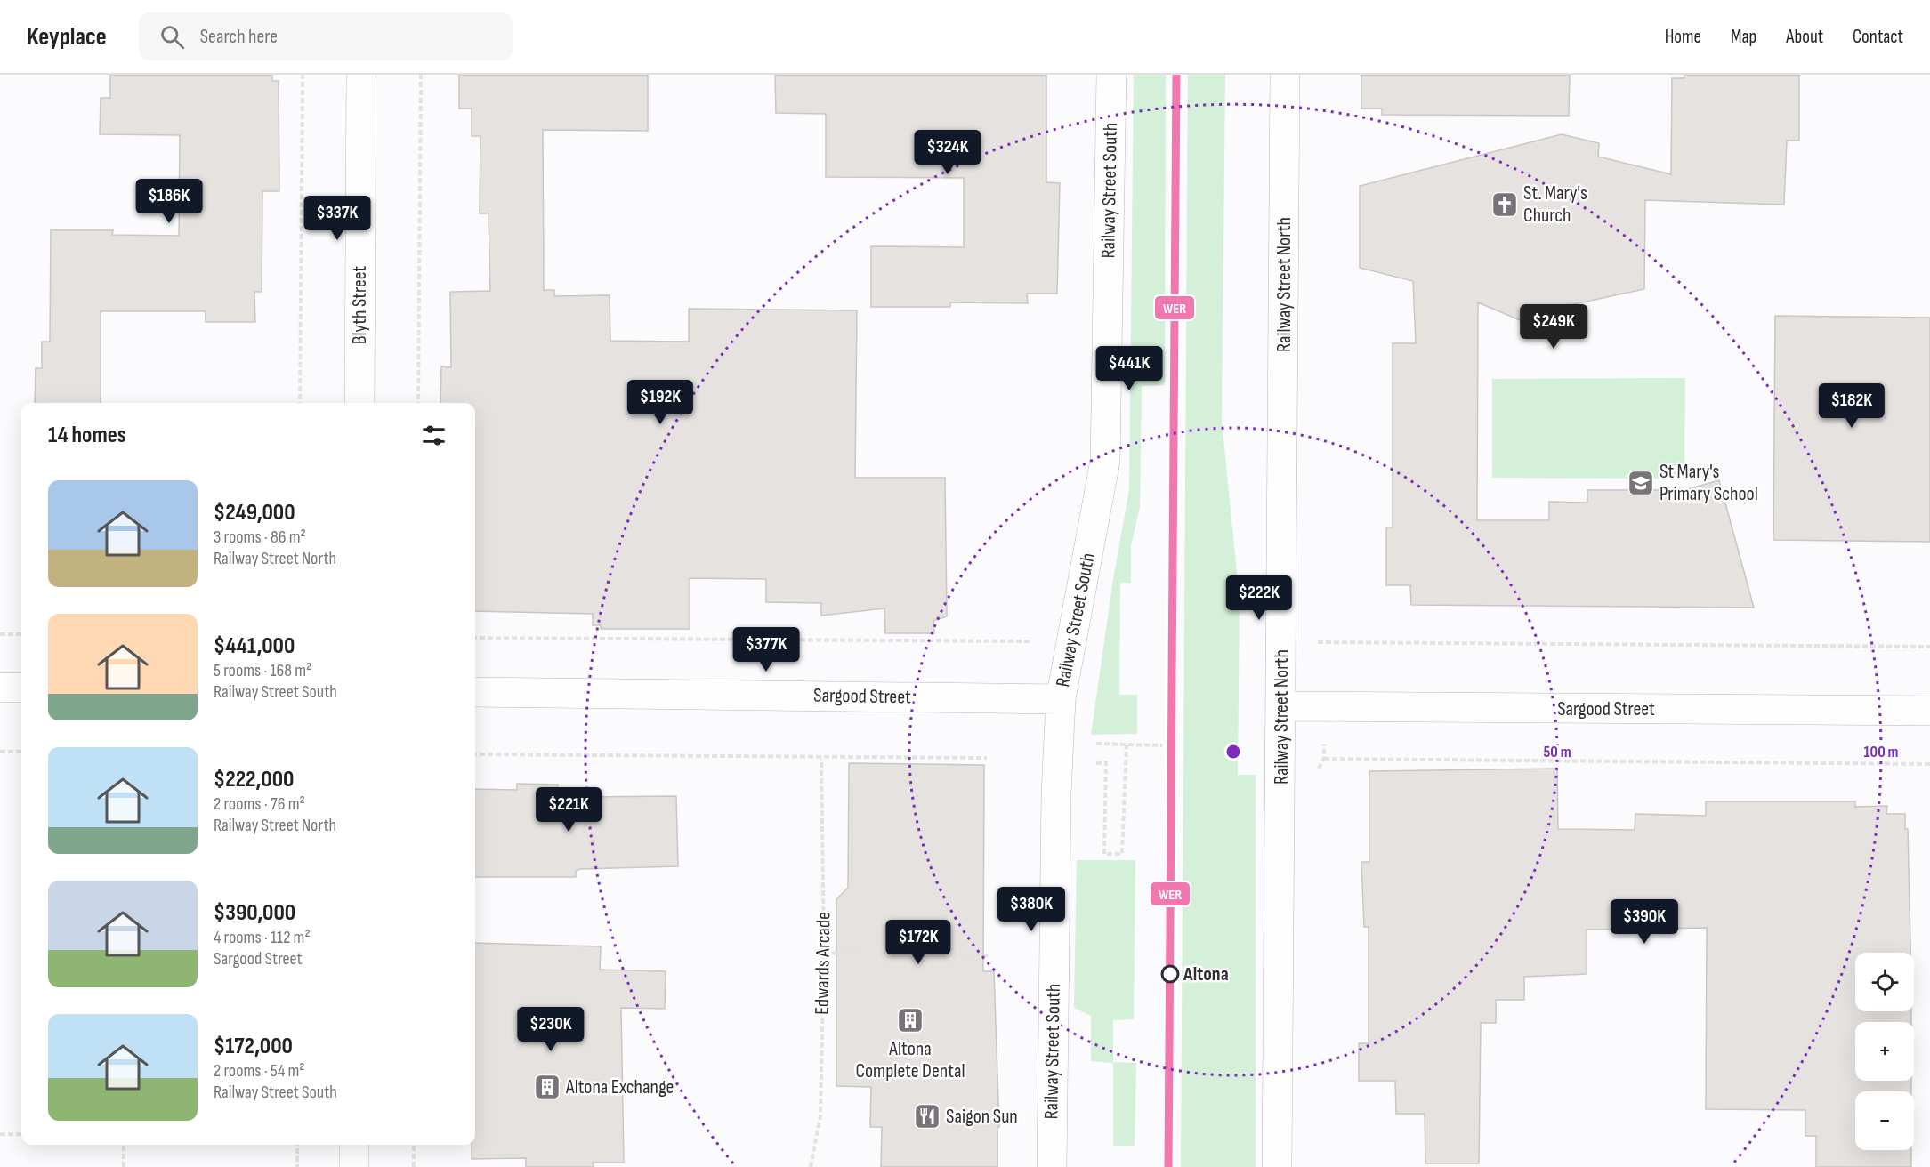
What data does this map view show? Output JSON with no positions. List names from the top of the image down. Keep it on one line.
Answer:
{"streets":{"street":["Railway Street South","Railway Street North","Blyth Street","Sargood Street"],"path":["Edwards Arcade"]},"crossings":[["Railway Street South","Sargood Street"],["Railway Street North","Sargood Street"]],"places":{"church":["St. Mary's Church"],"school or university":["St Mary's Primary School"],"other":["Altona"],"building":["Altona Complete Dental","Altona Exchange"],"restaurant":["Saigon Sun"]},"lines":["transit line WER"],"page":{"header":"Keyplace","search":"Search here","nav":["Home","Map","About","Contact"],"price":["$324K","$186K","$337K","$249K","$441K","$192K","$182K","$222K","$377K","$221K","$380K","$390K","$172K","$230K"],"heading":"14 homes","list":[{"name":"$249,000","note":"3 rooms · 86 m² · Railway Street North"},{"name":"$441,000","note":"5 rooms · 168 m² · Railway Street South"},{"name":"$222,000","note":"2 rooms · 76 m² · Railway Street North"},{"name":"$390,000","note":"4 rooms · 112 m² · Sargood Street"},{"name":"$172,000","note":"2 rooms · 54 m² · Railway Street South"}],"map_buttons":["+","−"]},"rings":["50 m","100 m"]}
